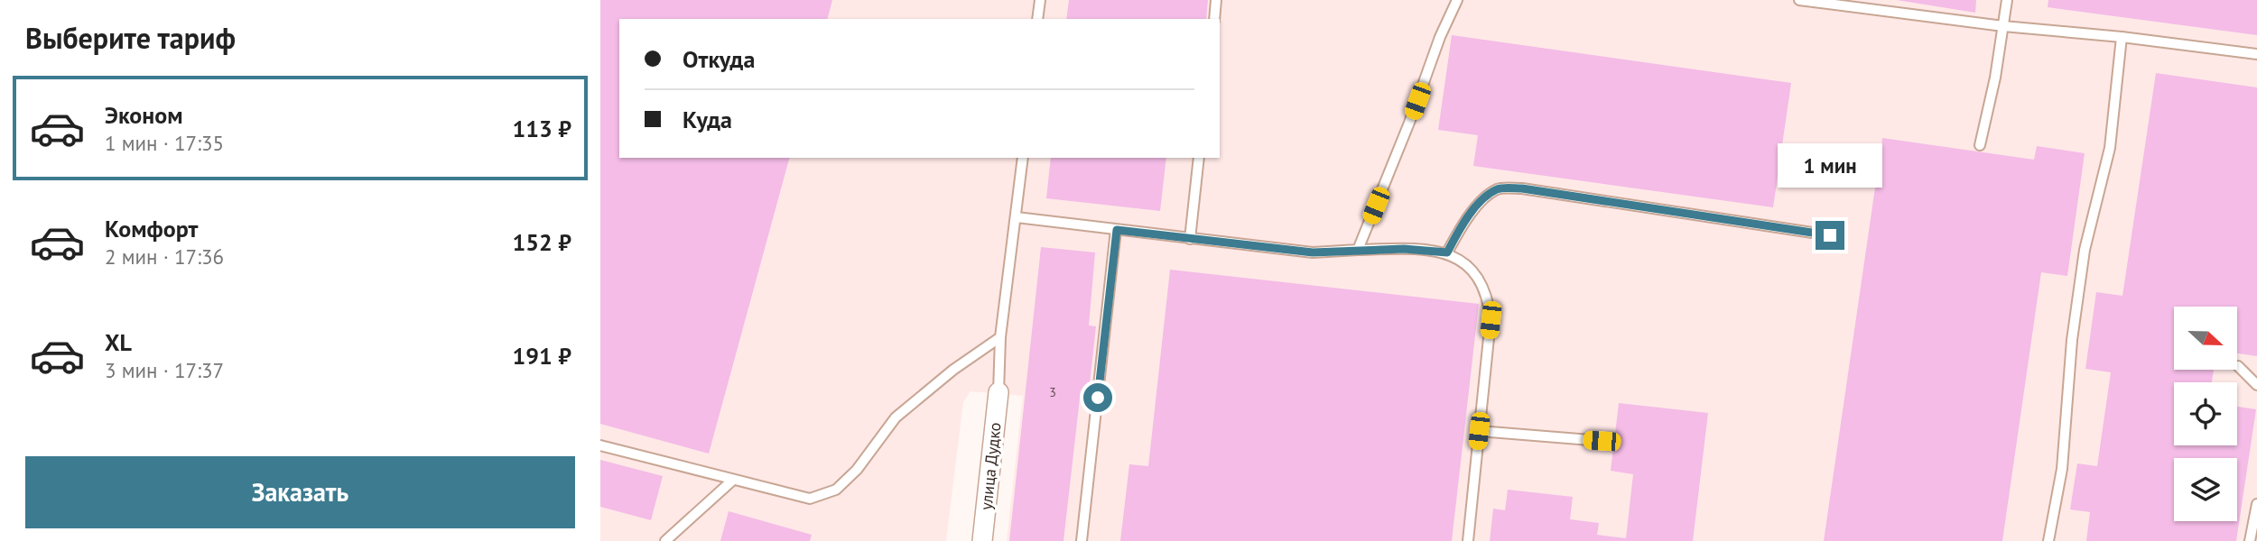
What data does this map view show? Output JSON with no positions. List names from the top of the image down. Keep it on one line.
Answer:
{"streets":{"street":["улица Дудко"]},"house_numbers":["3"],"north":"right","page":{"heading":"Выберите тариф","banner":["Откуда","Куда"],"list":[{"name":"Эконом","note":"1 мин · 17:35","value":"113 ₽"},{"name":"Комфорт","note":"2 мин · 17:36","value":"152 ₽"},{"name":"XL","note":"3 мин · 17:37","value":"191 ₽"}],"bubble":"1 мин","buttons":"Заказать"}}
